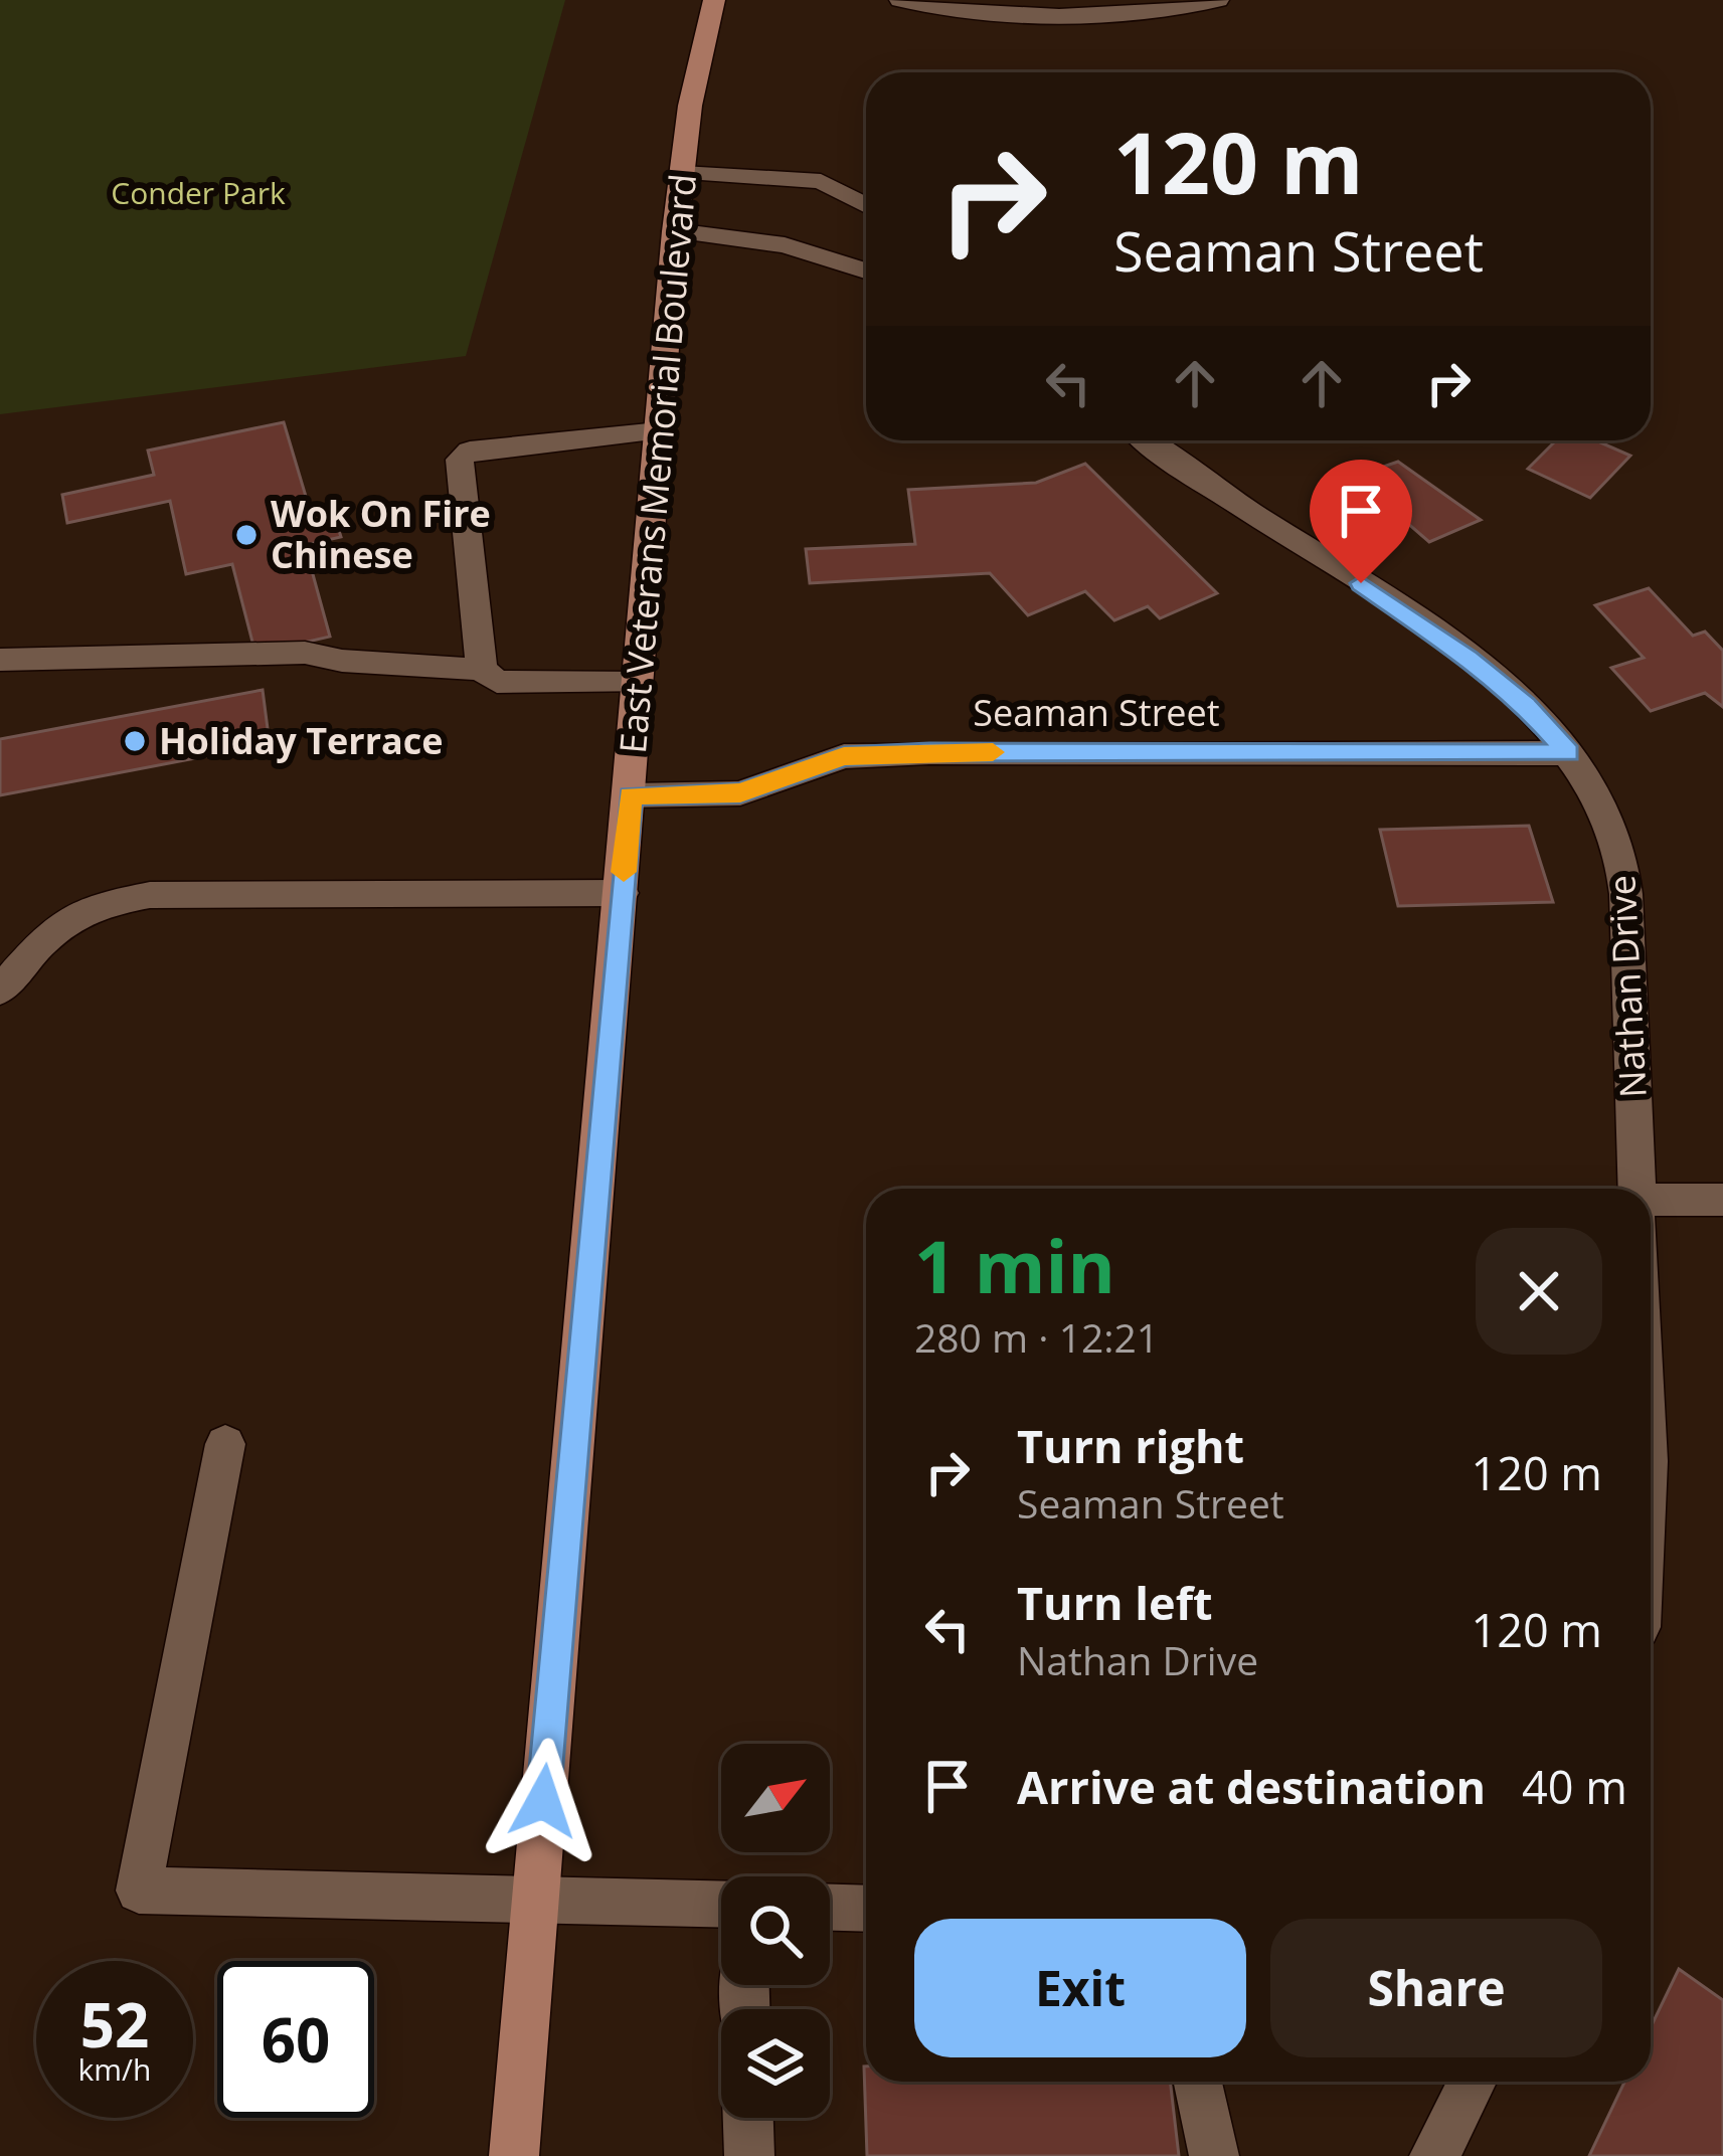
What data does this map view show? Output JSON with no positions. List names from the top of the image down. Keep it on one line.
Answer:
{"streets":{"main road":["East Veterans Memorial Boulevard"],"street":["Seaman Street","Nathan Drive"]},"crossings":[["East Veterans Memorial Boulevard","Seaman Street"],["Seaman Street","Nathan Drive"]],"parks":["Conder Park"],"places":["Wok On Fire Chinese","Holiday Terrace"],"north":"top right","page":{"turn":["120 m","Seaman Street"],"heading":["1 min","280 m · 12:21"],"list":[{"name":"Turn right","note":"Seaman Street","value":"120 m"},{"name":"Turn left","note":"Nathan Drive","value":"120 m"},{"name":"Arrive at destination","value":"40 m"}],"buttons":["Exit","Share"],"speed":"52 km/h","limit":"60"}}
